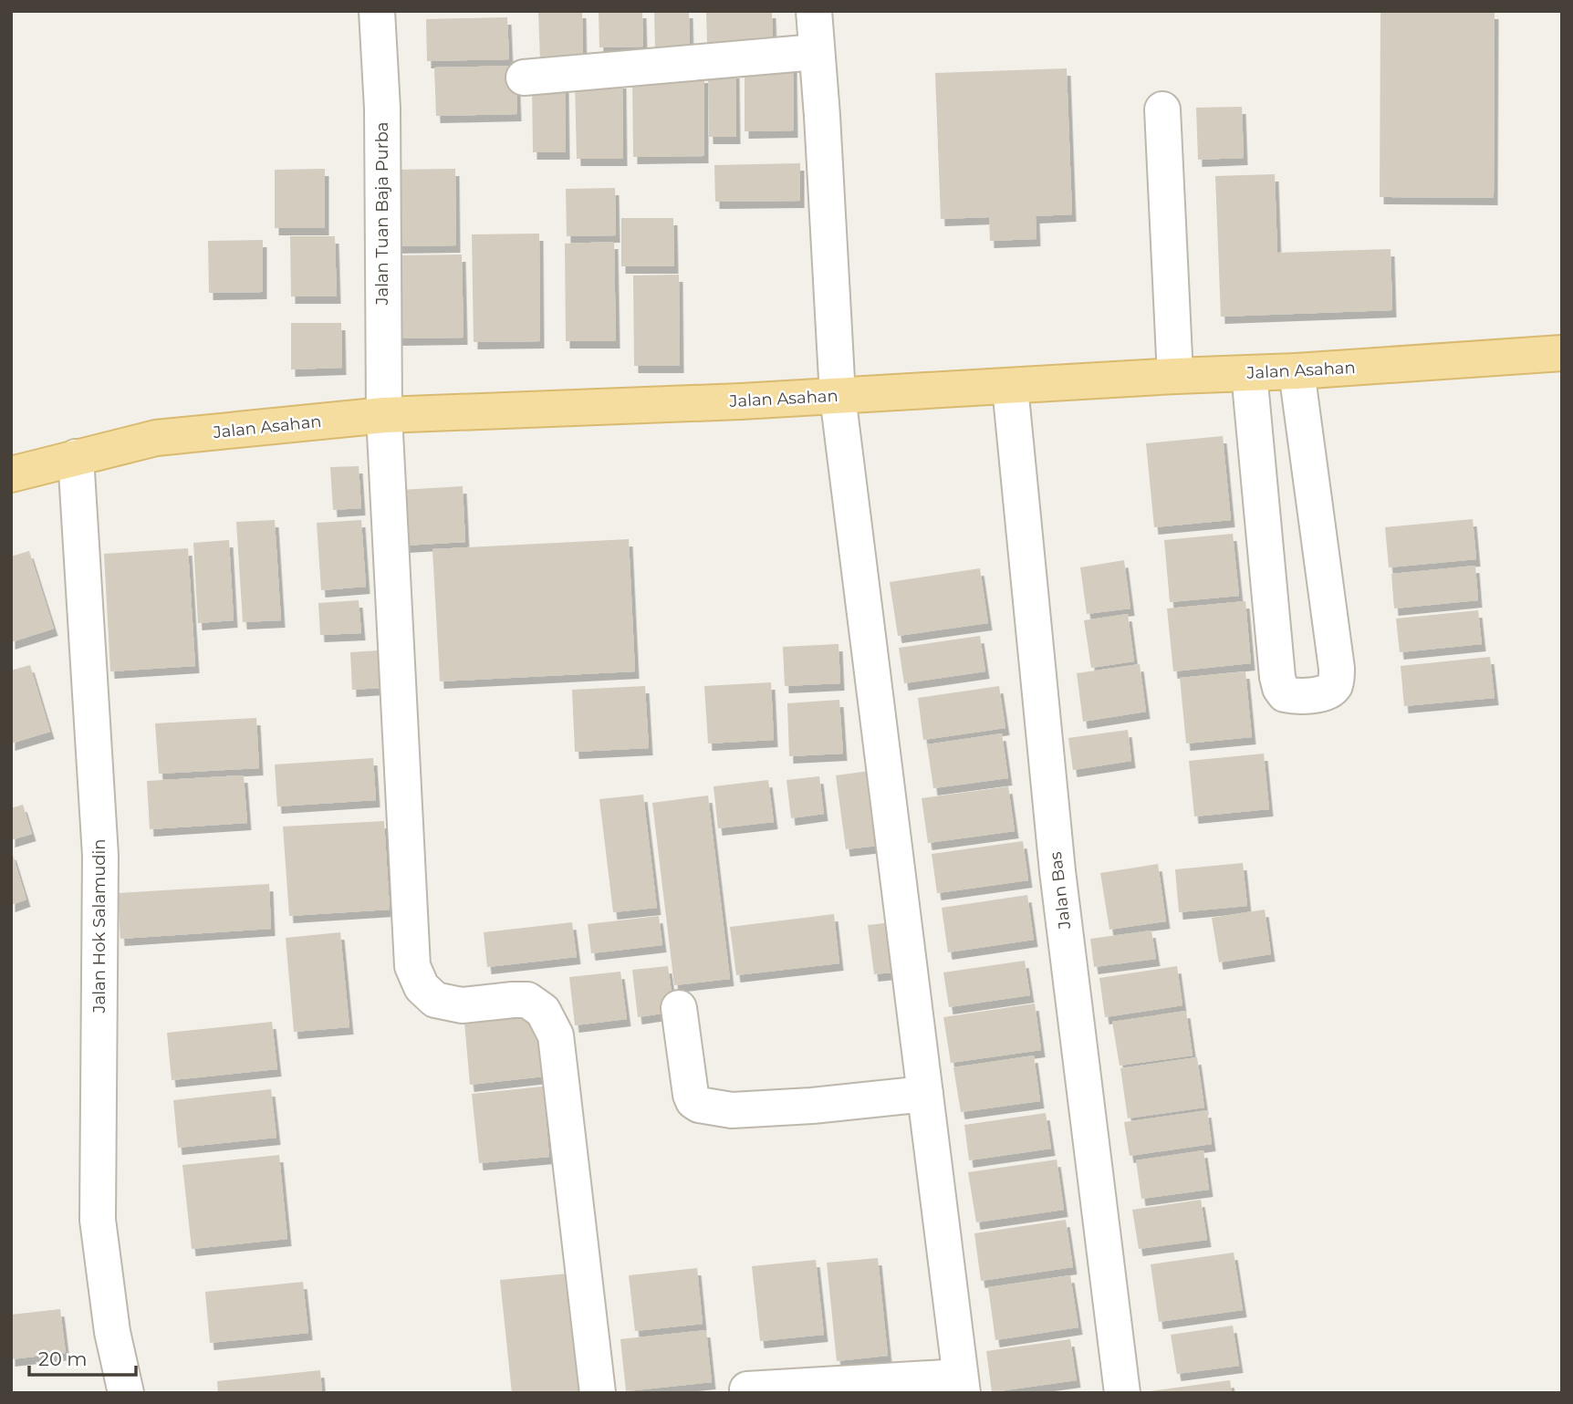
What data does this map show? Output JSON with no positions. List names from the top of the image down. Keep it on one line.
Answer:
{"streets":{"main road":["Jalan Asahan"],"street":["Jalan Tuan Baja Purba","Jalan Bas","Jalan Hok Salamudin"]},"crossings":[["Jalan Tuan Baja Purba","Jalan Asahan"],["Jalan Asahan","Jalan Bas"],["Jalan Asahan","Jalan Hok Salamudin"]],"scale_bar":"20 m"}
